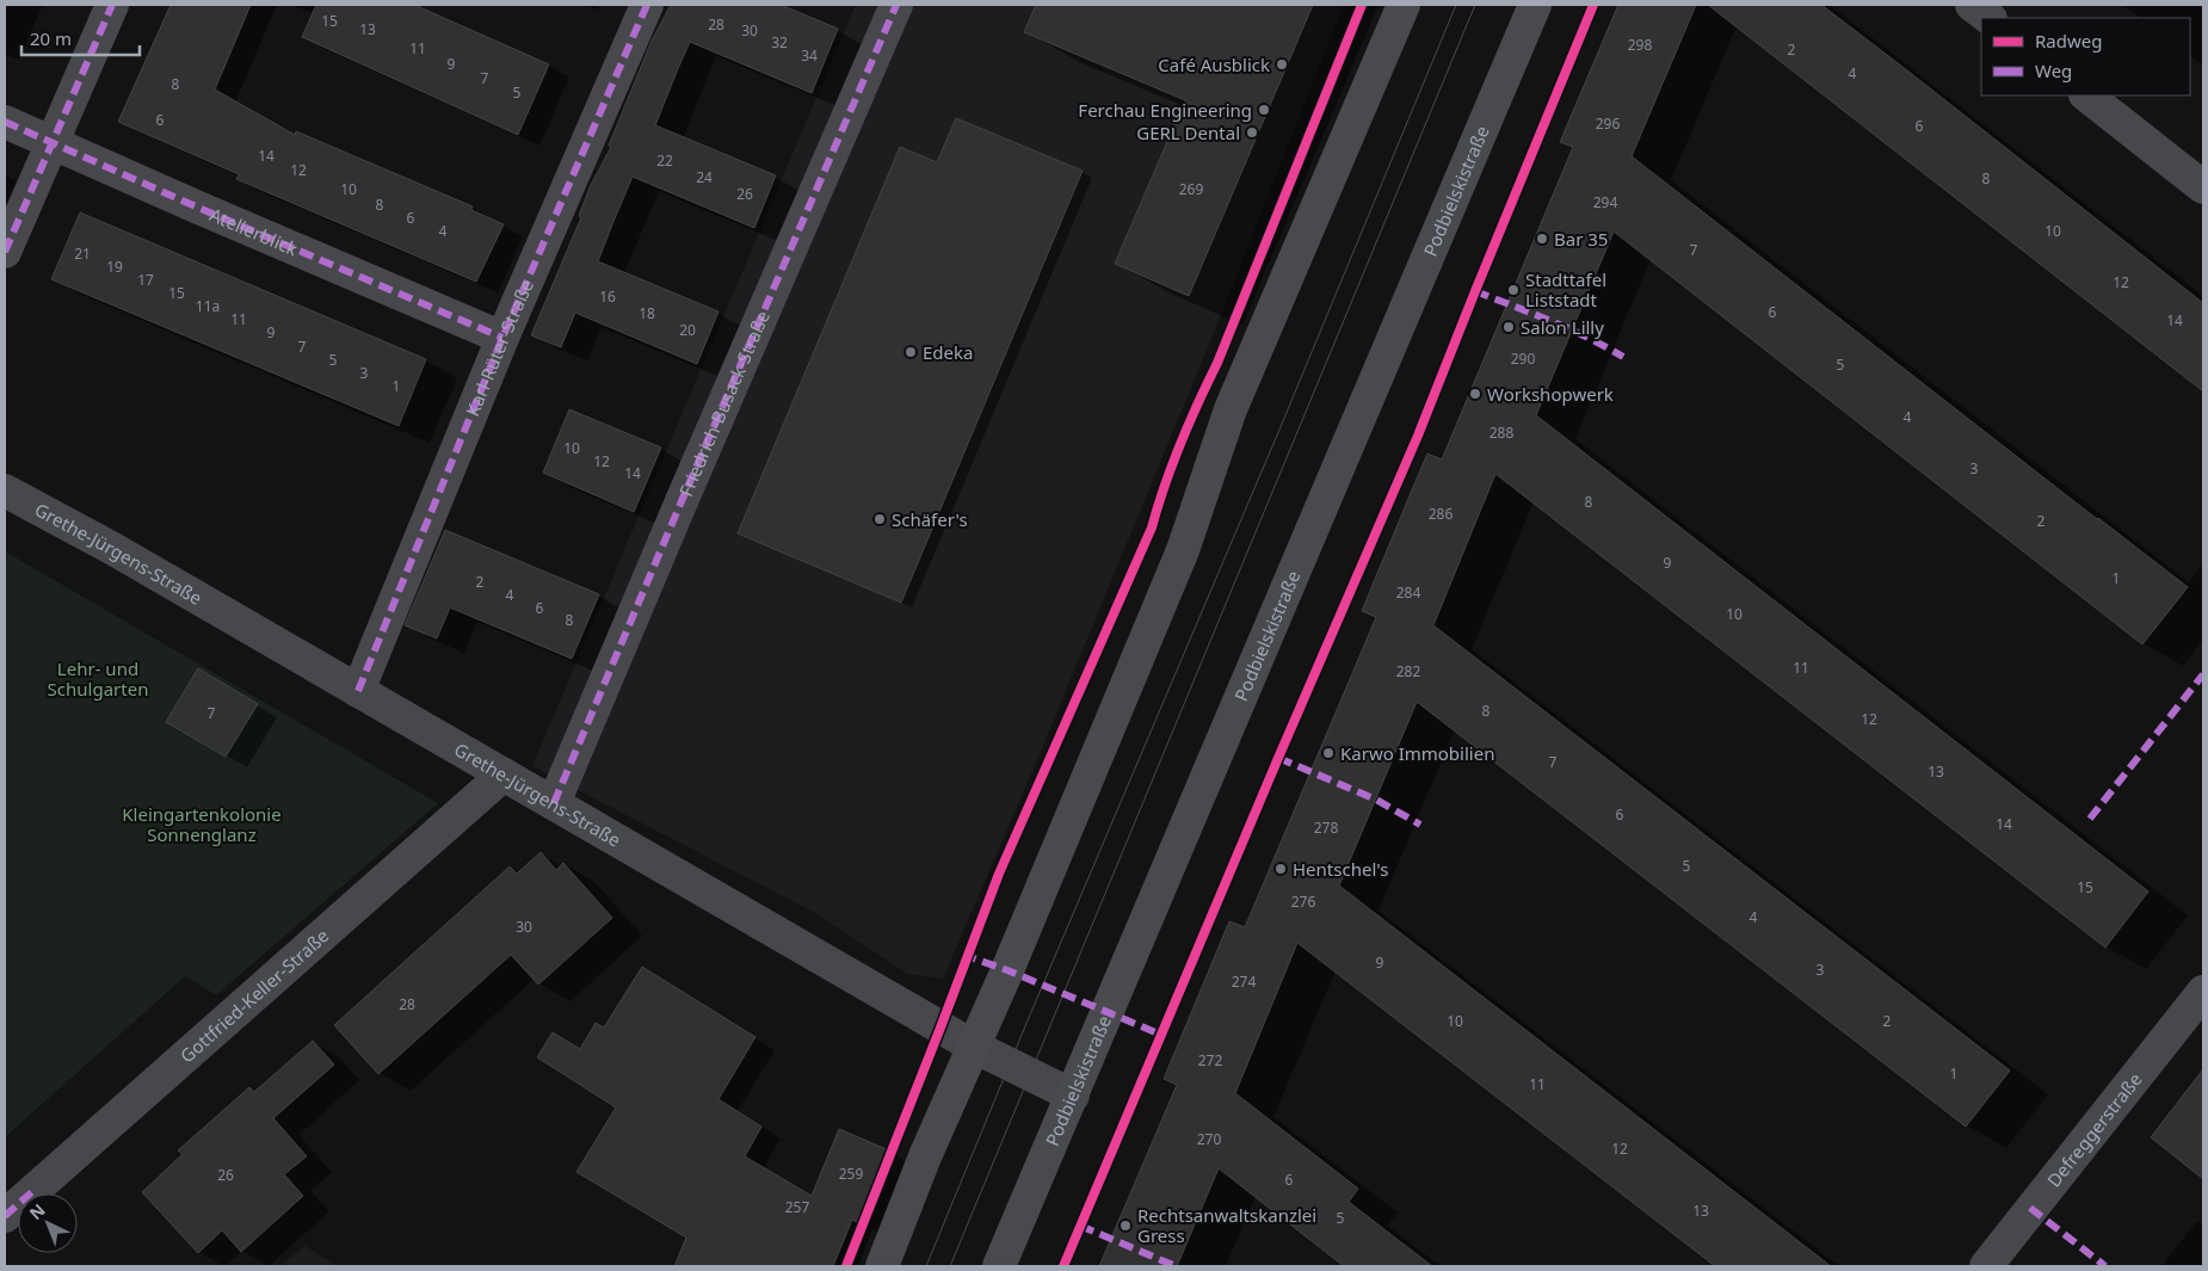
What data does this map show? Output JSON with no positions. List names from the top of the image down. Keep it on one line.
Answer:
{"streets":{"main road":["Podbielskistraße"],"street":["Atelierblick","Karl-Rüter-Straße","Friedrich-Busack-Straße","Grethe-Jürgens-Straße","Gottfried-Keller-Straße","Defreggerstraße"]},"crossings":[["Podbielskistraße","Grethe-Jürgens-Straße"],["Atelierblick","Karl-Rüter-Straße"],["Karl-Rüter-Straße","Grethe-Jürgens-Straße"],["Friedrich-Busack-Straße","Grethe-Jürgens-Straße"],["Grethe-Jürgens-Straße","Gottfried-Keller-Straße"]],"parks":["Lehr- und Schulgarten","Kleingartenkolonie Sonnenglanz"],"places":["Café Ausblick","Ferchau Engineering","GERL Dental","Bar 35","Stadttafel Liststadt","Salon Lilly","Edeka","Workshopwerk","Schäfer's","Karwo Immobilien","Hentschel's","Rechtsanwaltskanzlei Gress"],"house_numbers":["15","28","13","30","32","298","11","2","34","9","4","7","8","5","6","296","6","14","22","12","24","8","10","269","26","294","8","6","4","10","7","21","19","17","12","15","16","11a","6","18","11","14","20","9","7","290","5","5","3","1","4","288","10","12","3","14","8","286","2","9","1","2","284","4","6","10","8","11","282","8","7","12","7","13","6","14","278","5","15","276","4","30","9","3","274","28","10","2","272","1","11","270","12","259","26","6","257","13","5"],"legend":["Radweg","Weg"],"scale_bar":"20 m","north":"top left"}
